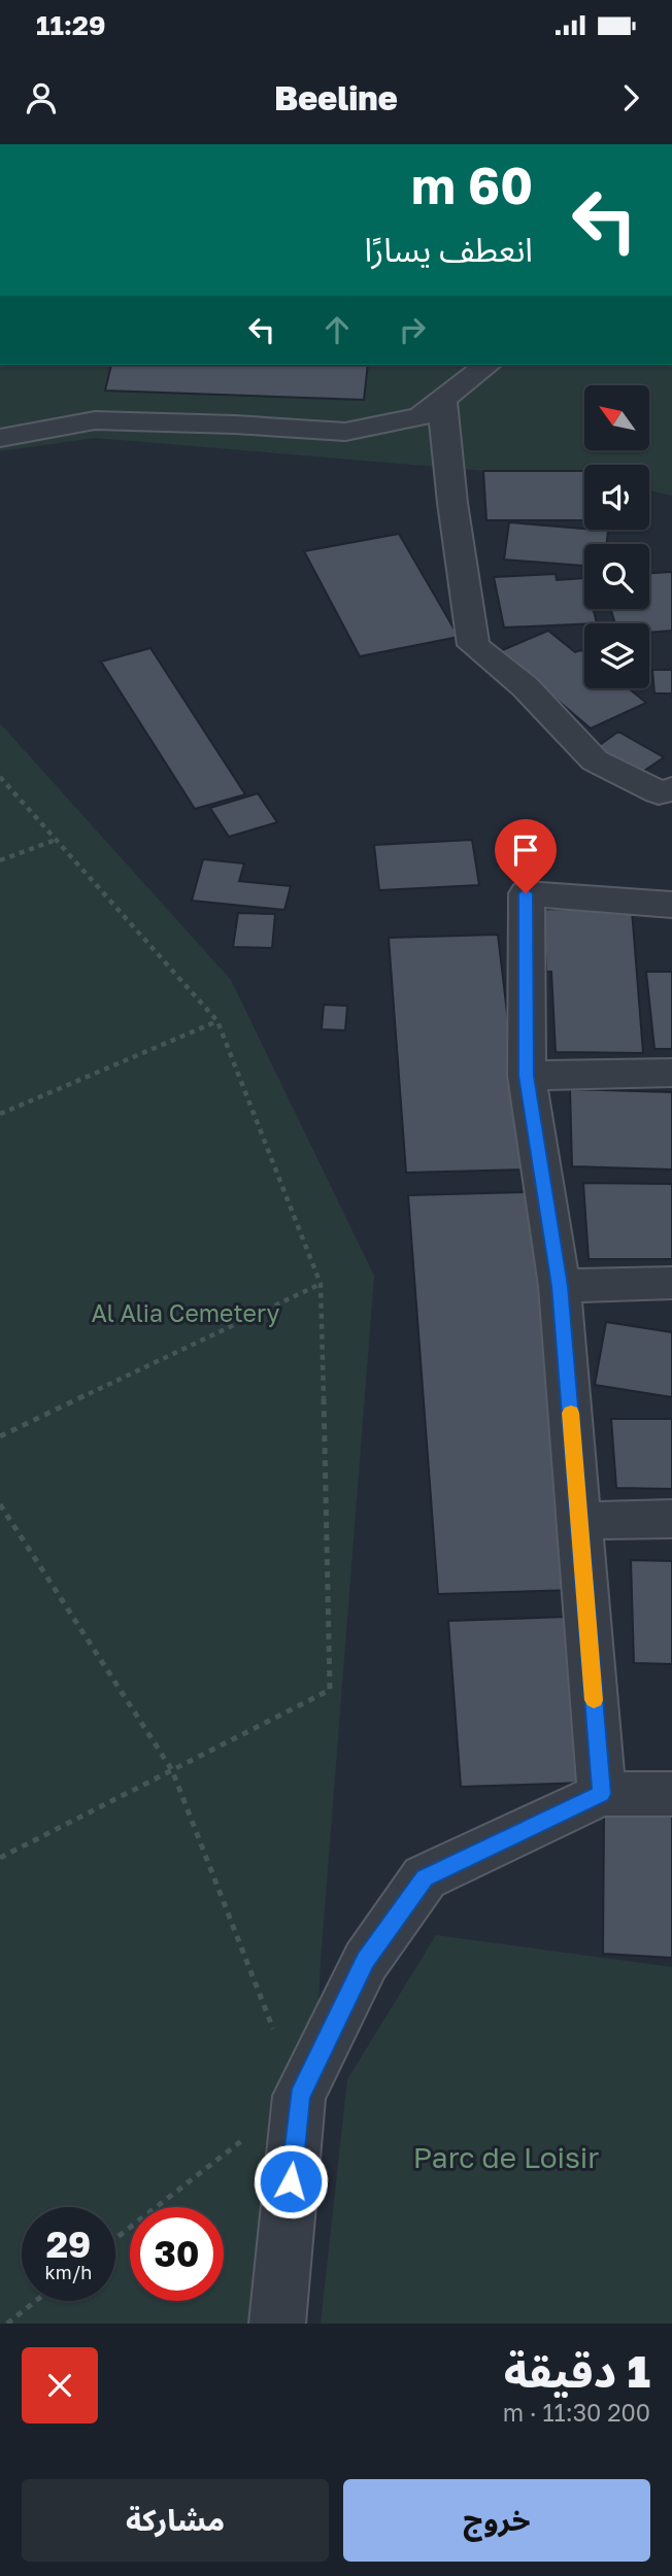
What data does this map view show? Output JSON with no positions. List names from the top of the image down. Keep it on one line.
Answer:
{"parks":["Al Alia Cemetery","Parc de Loisir"],"north":"top left","page":{"status":"11:29","header":"Beeline","turn":["60 m","انعطف يسارًا"],"speed":"29 km/h","limit":"30","heading":["1 دقيقة","200 m · 11:30"],"buttons":["خروج","مشاركة"]}}
